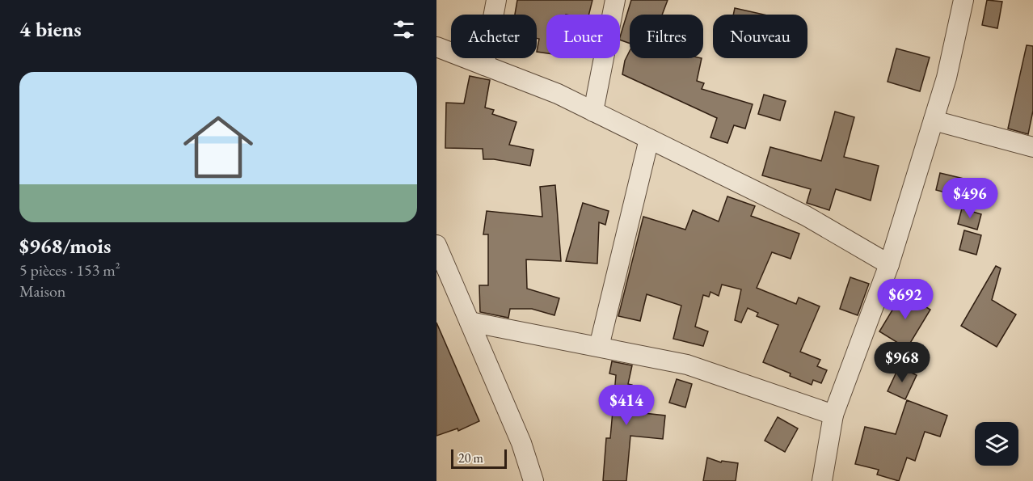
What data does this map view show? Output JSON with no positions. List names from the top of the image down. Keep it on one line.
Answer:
{"scale_bar":"20 m","page":{"heading":"4 biens","chip":["Acheter","Louer","Filtres","Nouveau"],"list":[{"name":"$968/mois","note":"5 pièces · 153 m² · Maison"}],"price":["$496","$692","$968","$414"],"scale":"20 m"}}
